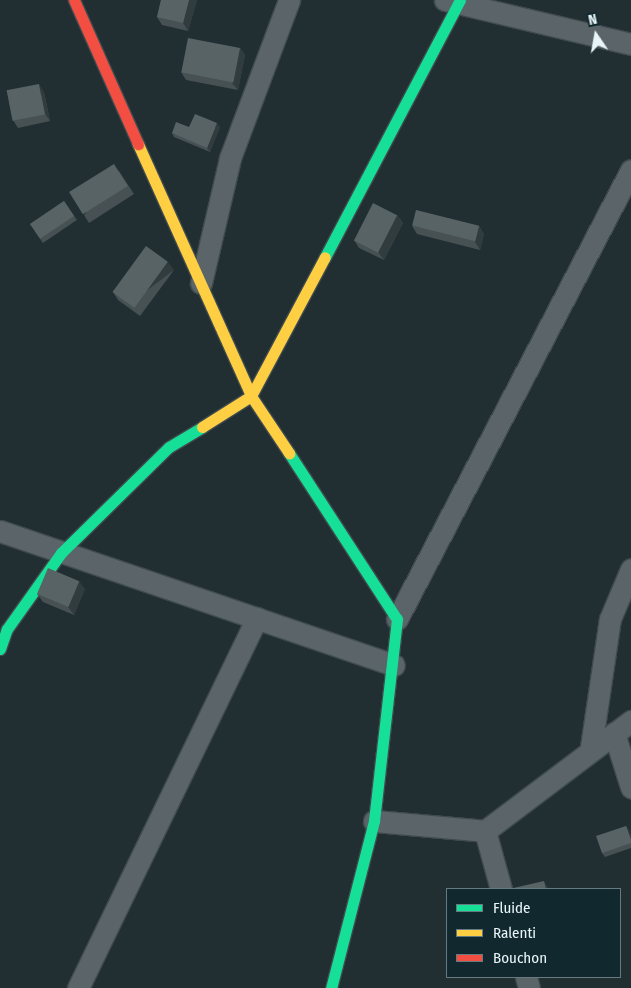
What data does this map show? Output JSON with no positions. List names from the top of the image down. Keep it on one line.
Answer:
{"legend":["Fluide","Ralenti","Bouchon"],"north":"top"}
